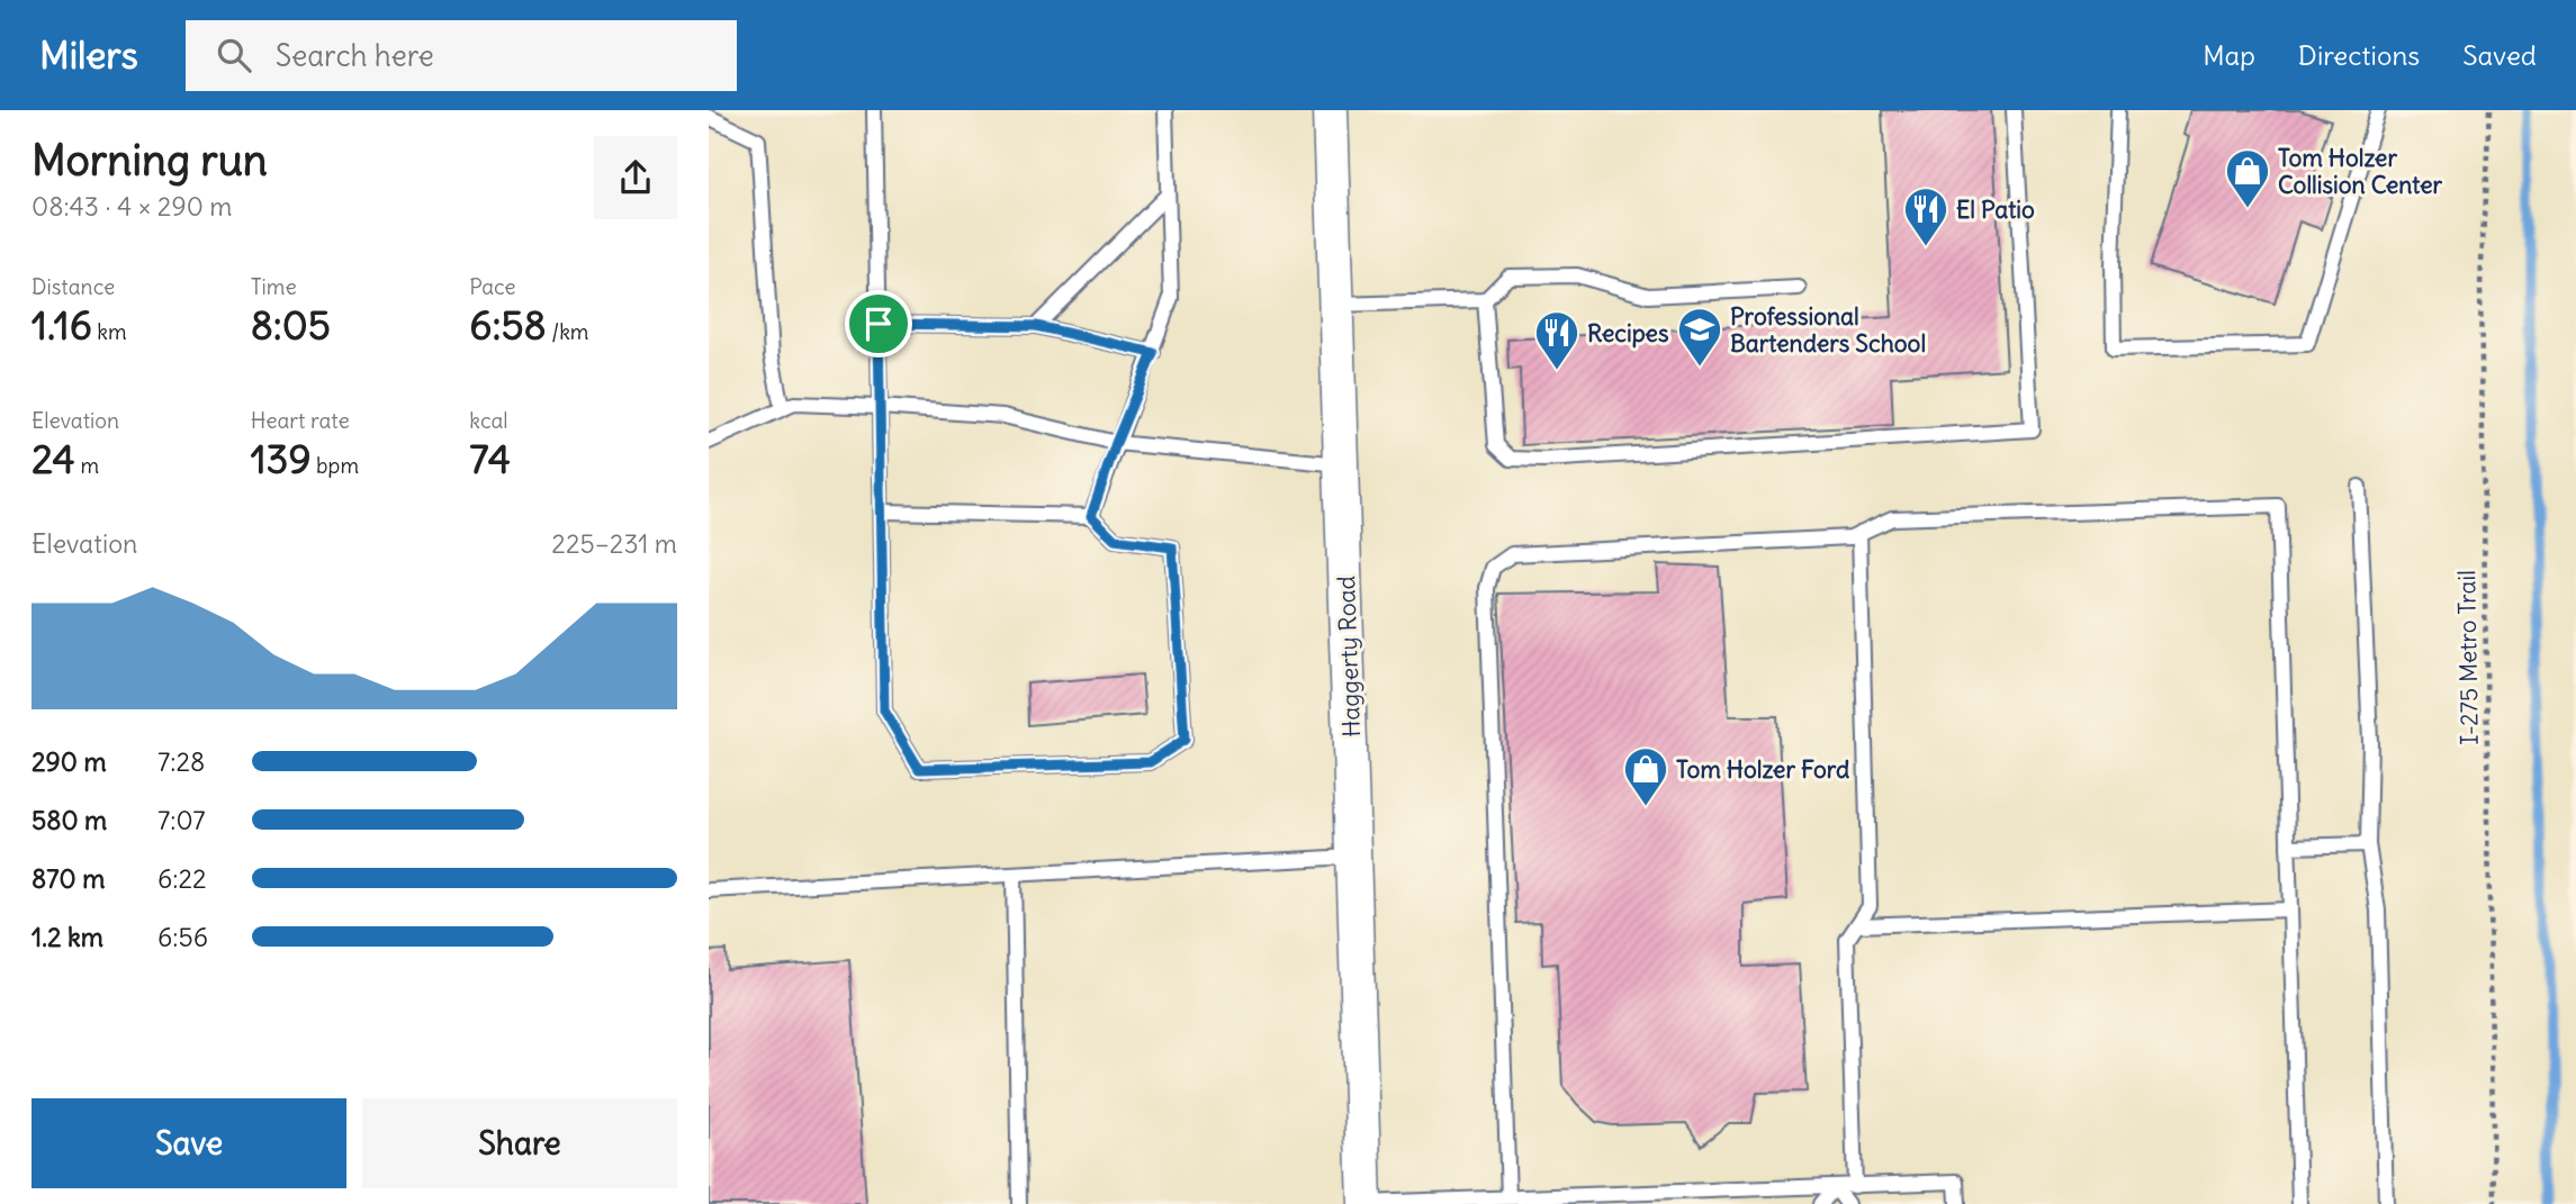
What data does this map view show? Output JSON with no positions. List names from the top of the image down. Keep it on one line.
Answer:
{"streets":{"street":["Haggerty Road"],"path":["I-275 Metro Trail"]},"places":{"shop":["Tom Holzer Collision Center","Tom Holzer Ford"],"restaurant":["El Patio","Recipes"],"school or university":["Professional Bartenders School"]},"page":{"header":"Milers","search":"Search here","nav":["Map","Directions","Saved"],"heading":["Morning run","08:43 · 4 × 290 m"],"stats":[["Distance","1.16 km"],["Time","8:05"],["Pace","6:58 /km"],["Elevation","24 m"],["Heart rate","139 bpm"],["kcal","74"]],"chart":["Elevation","225–231 m"],"list":[{"name":"290 m","note":"7:28"},{"name":"580 m","note":"7:07"},{"name":"870 m","note":"6:22"},{"name":"1.2 km","note":"6:56"}],"buttons":["Save","Share"]}}
